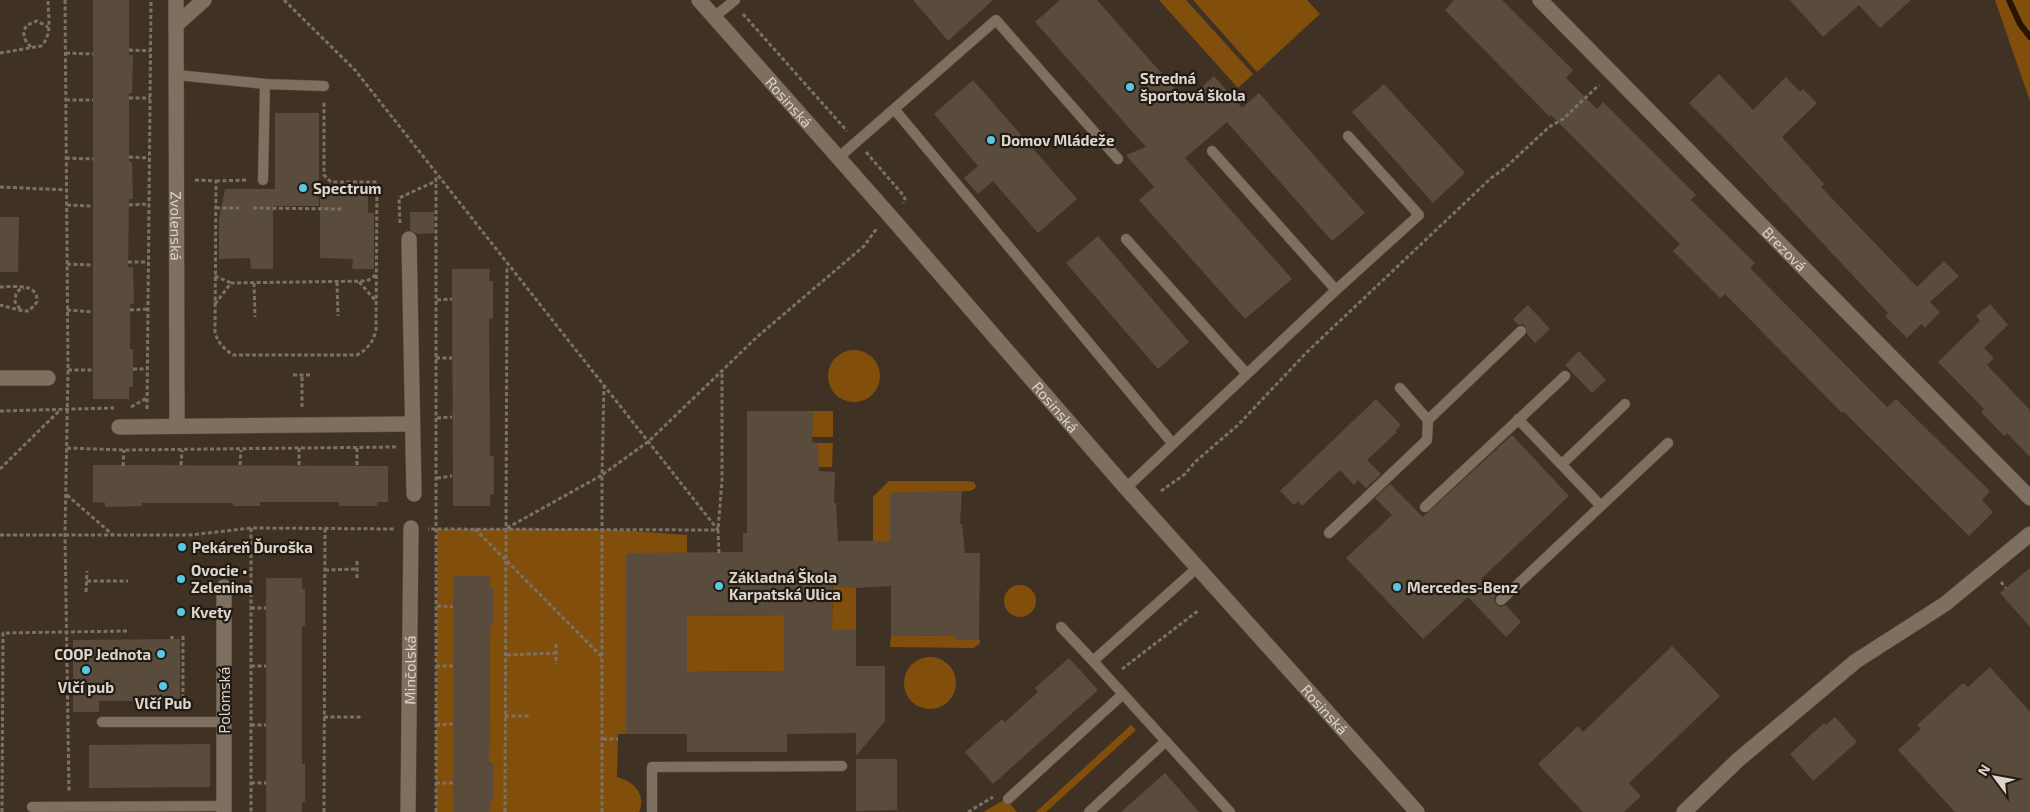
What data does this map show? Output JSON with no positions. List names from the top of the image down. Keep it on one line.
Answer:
{"streets":{"street":["Rosinská","Zvolenská","Brezová","Minčolská","Polomská"]},"places":["Stredná športová škola","Domov Mládeže","Spectrum","Pekáreň Ďuroška","Ovocie • Zelenina","Základná Škola Karpatská Ulica","Mercedes-Benz","Kvety","COOP Jednota","Vlčí pub","Vlčí Pub"],"north":"top left"}
